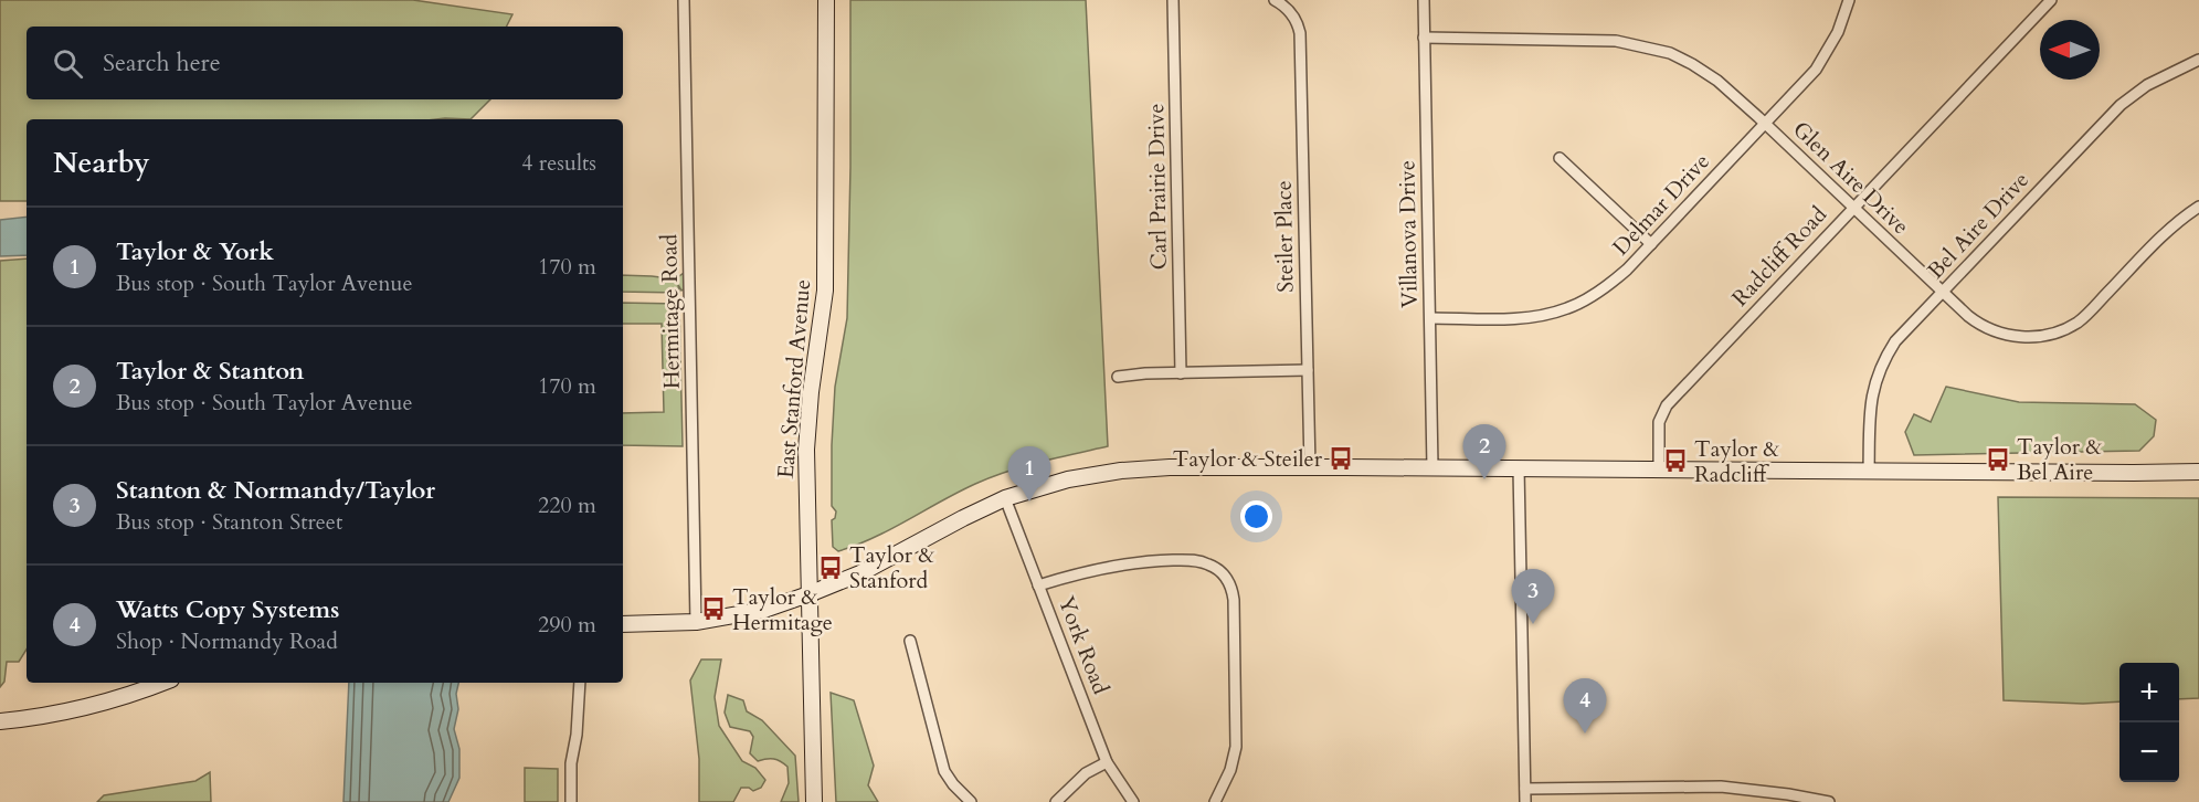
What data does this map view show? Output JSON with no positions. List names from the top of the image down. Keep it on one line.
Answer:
{"streets":{"street":["Glen Aire Drive","Carl Prairie Drive","Delmar Drive","Bel Aire Drive","Villanova Drive","Steiler Place","Radcliff Road","Hermitage Road","East Stanford Avenue","York Road"]},"crossings":[["Glen Aire Drive","Delmar Drive"],["Glen Aire Drive","Bel Aire Drive"],["Glen Aire Drive","Villanova Drive"],["Glen Aire Drive","Radcliff Road"],["Delmar Drive","Villanova Drive"]],"places":{"bus stop":["Taylor & Steiler","Taylor & Bel Aire","Taylor & Radcliff","Taylor & Stanford","Taylor & Hermitage"]},"north":"left","page":{"search":"Search here","heading":["Nearby","4 results"],"list":[{"mark":"1","name":"Taylor & York","note":"Bus stop · South Taylor Avenue","value":"170 m"},{"mark":"2","name":"Taylor & Stanton","note":"Bus stop · South Taylor Avenue","value":"170 m"},{"mark":"3","name":"Stanton & Normandy/Taylor","note":"Bus stop · Stanton Street","value":"220 m"},{"mark":"4","name":"Watts Copy Systems","note":"Shop · Normandy Road","value":"290 m"}],"pins":["2","1","3","4"],"map_buttons":["+","−"]}}
